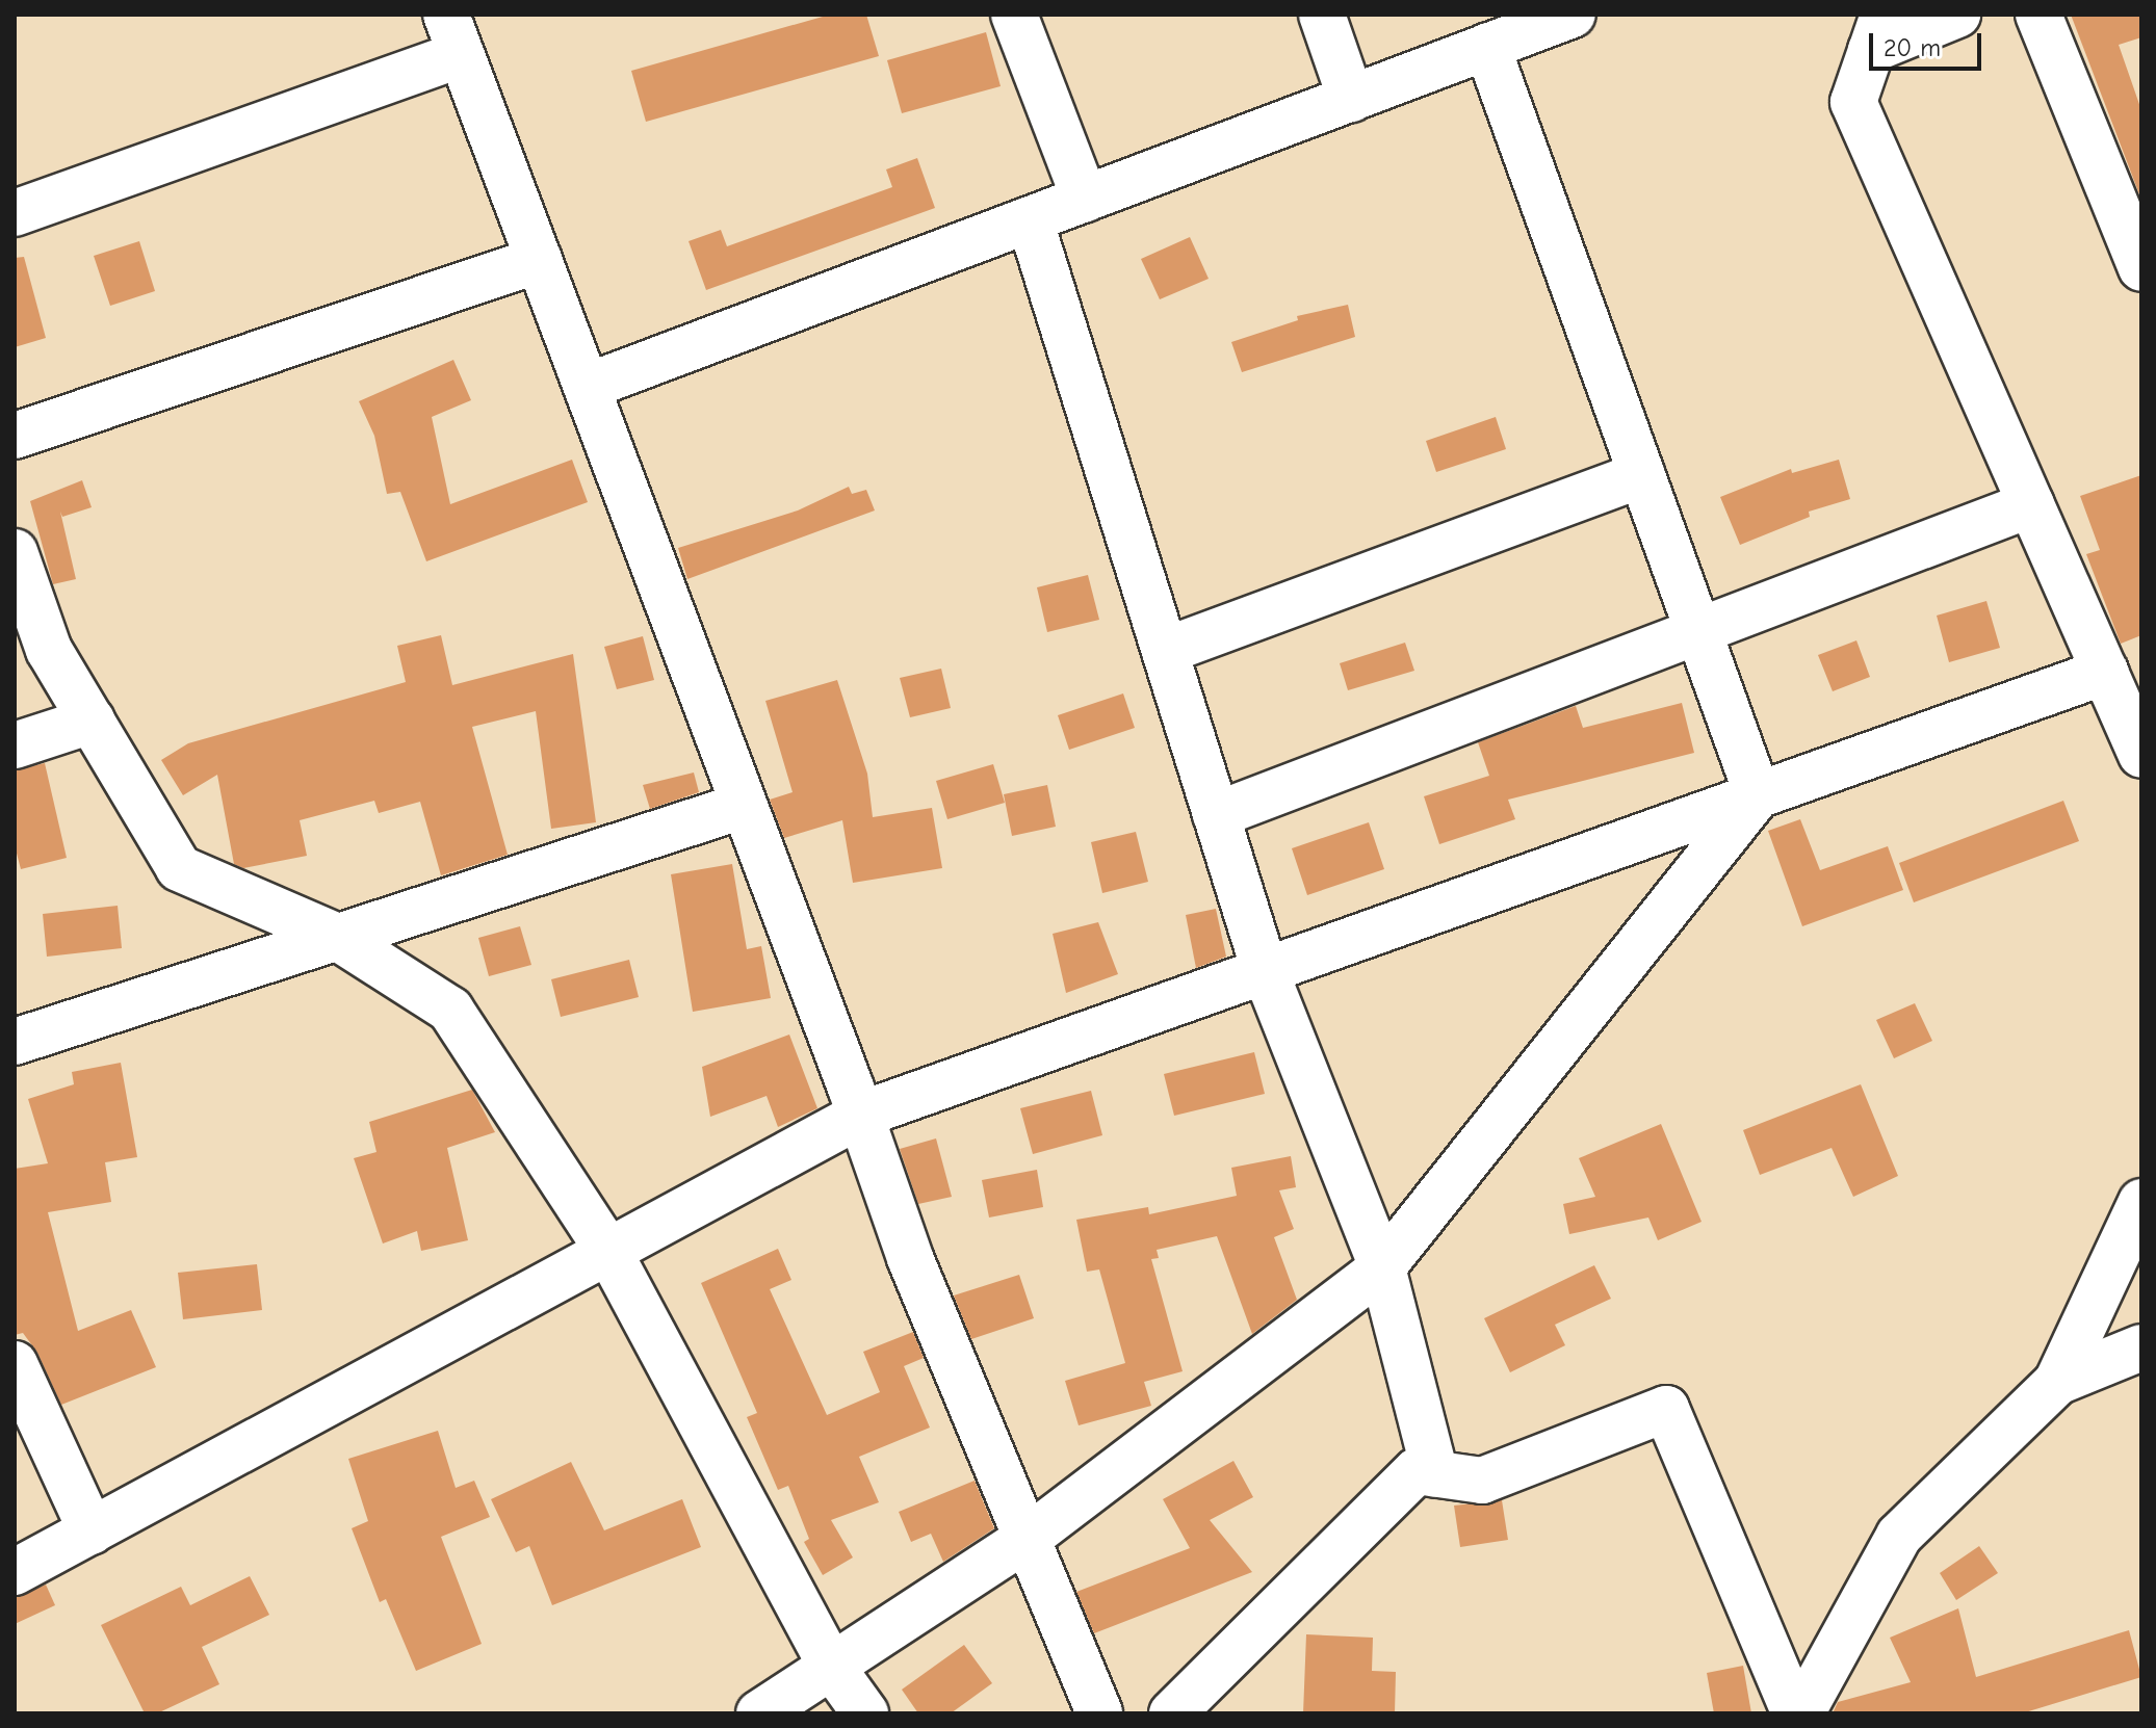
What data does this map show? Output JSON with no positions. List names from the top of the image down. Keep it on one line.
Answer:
{"scale_bar":"20 m"}
